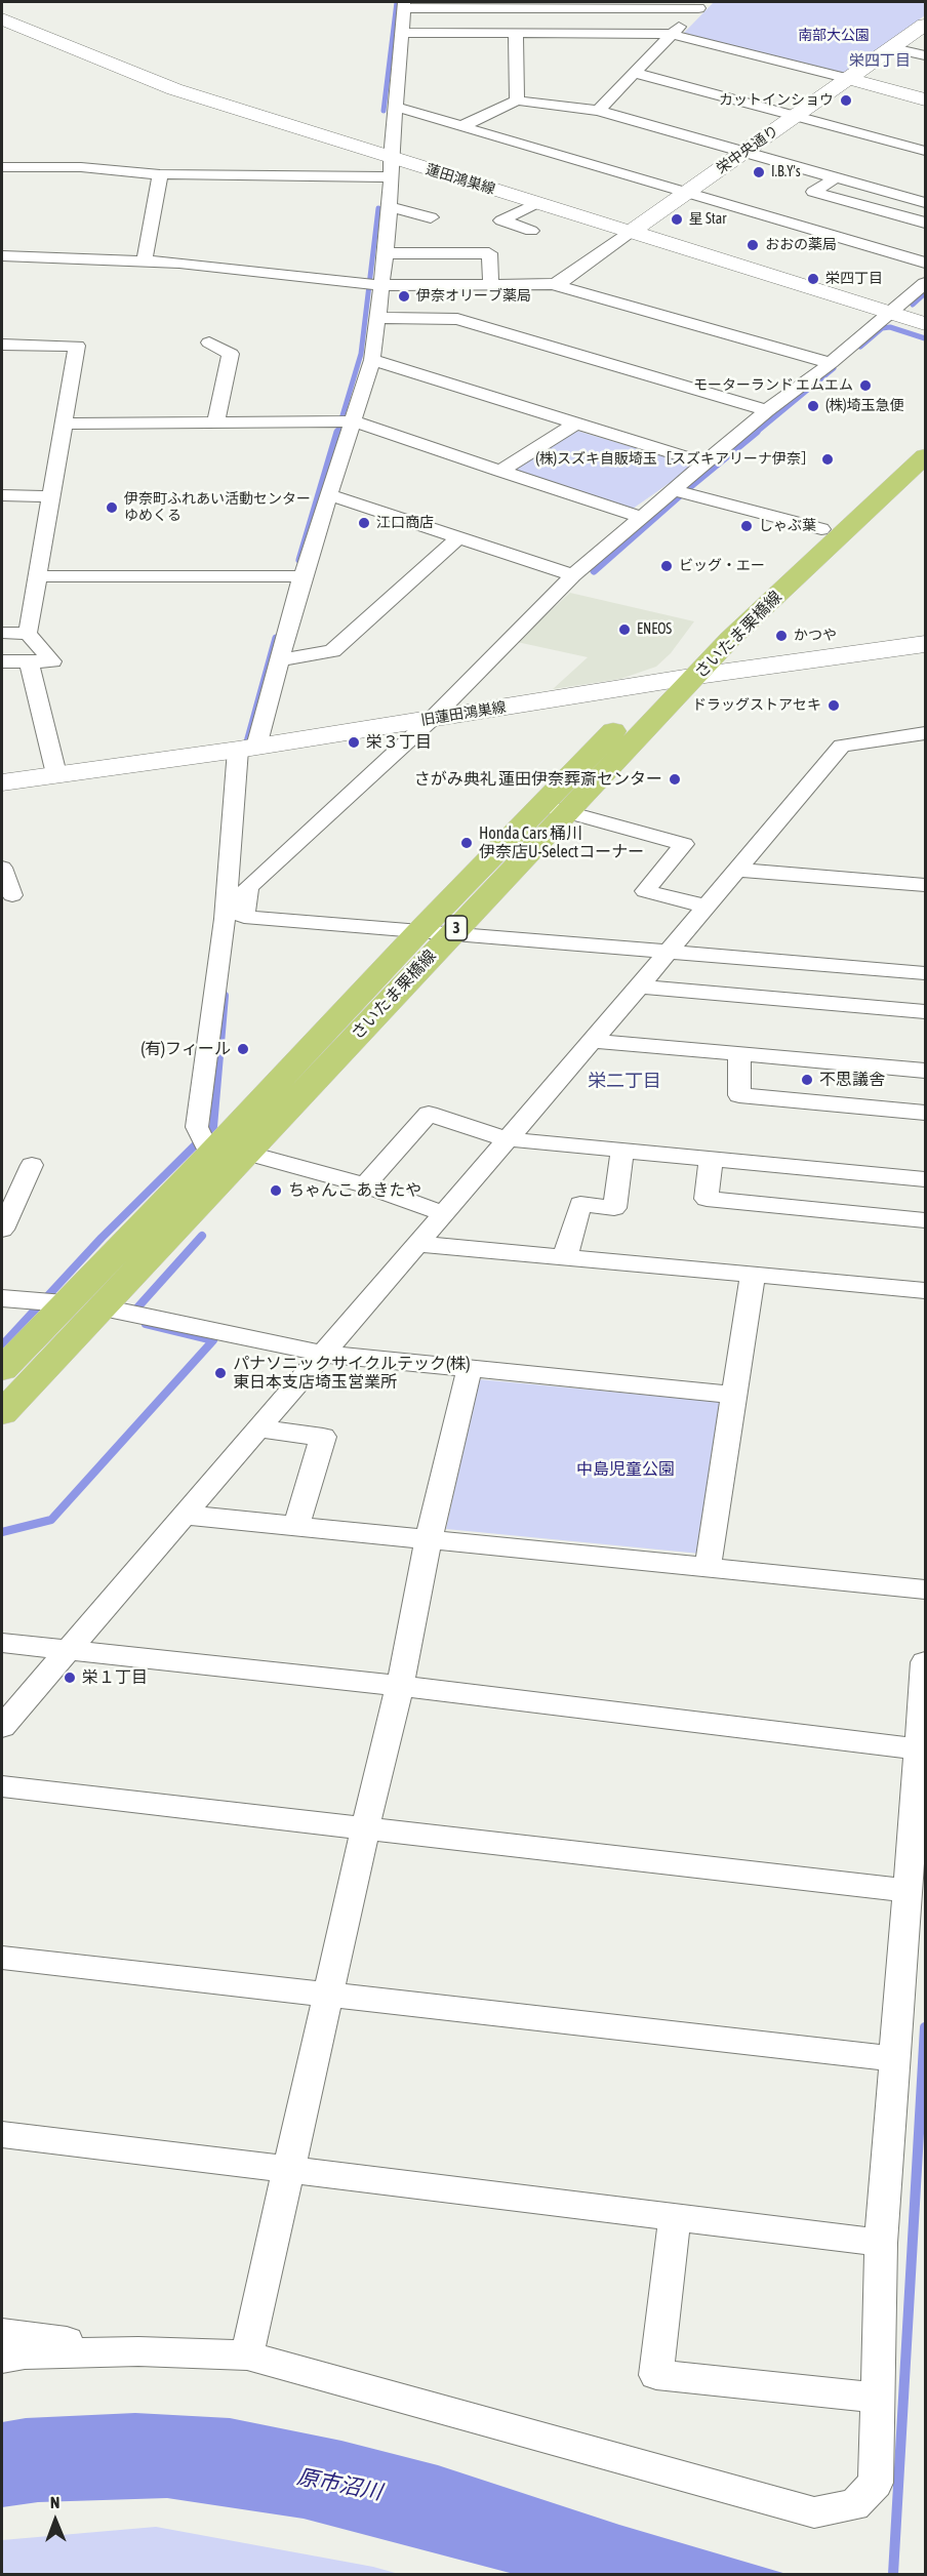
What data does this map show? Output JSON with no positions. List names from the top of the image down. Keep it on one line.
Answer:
{"streets":{"main road":["さいたま栗橋線","3"],"street":["栄中央通り","蓮田鴻巣線","旧蓮田鴻巣線"]},"crossings":[["栄中央通り","蓮田鴻巣線"],["さいたま栗橋線","旧蓮田鴻巣線"]],"districts":["栄四丁目","栄二丁目"],"water":["原市沼川"],"parks":["南部大公園","中島児童公園"],"places":["カットインショウ","I.B.Y's","星 Star","おおの薬局","栄四丁目","伊奈オリーブ薬局","モーターランド エムエム","(株)埼玉急便","(株)スズキ自販埼玉［スズキアリーナ伊奈］","伊奈町ふれあい活動センター ゆめくる","江口商店","しゃぶ葉","ビッグ・エー","ENEOS","かつや","ドラッグストアセキ","栄３丁目","さがみ典礼 蓮田伊奈葬斎センター","Honda Cars 桶川 伊奈店U-Selectコーナー","(有)フィール","不思議舎","ちゃんこ あきたや","パナソニックサイクルテック(株) 東日本支店埼玉営業所","栄１丁目"],"north":"top"}
